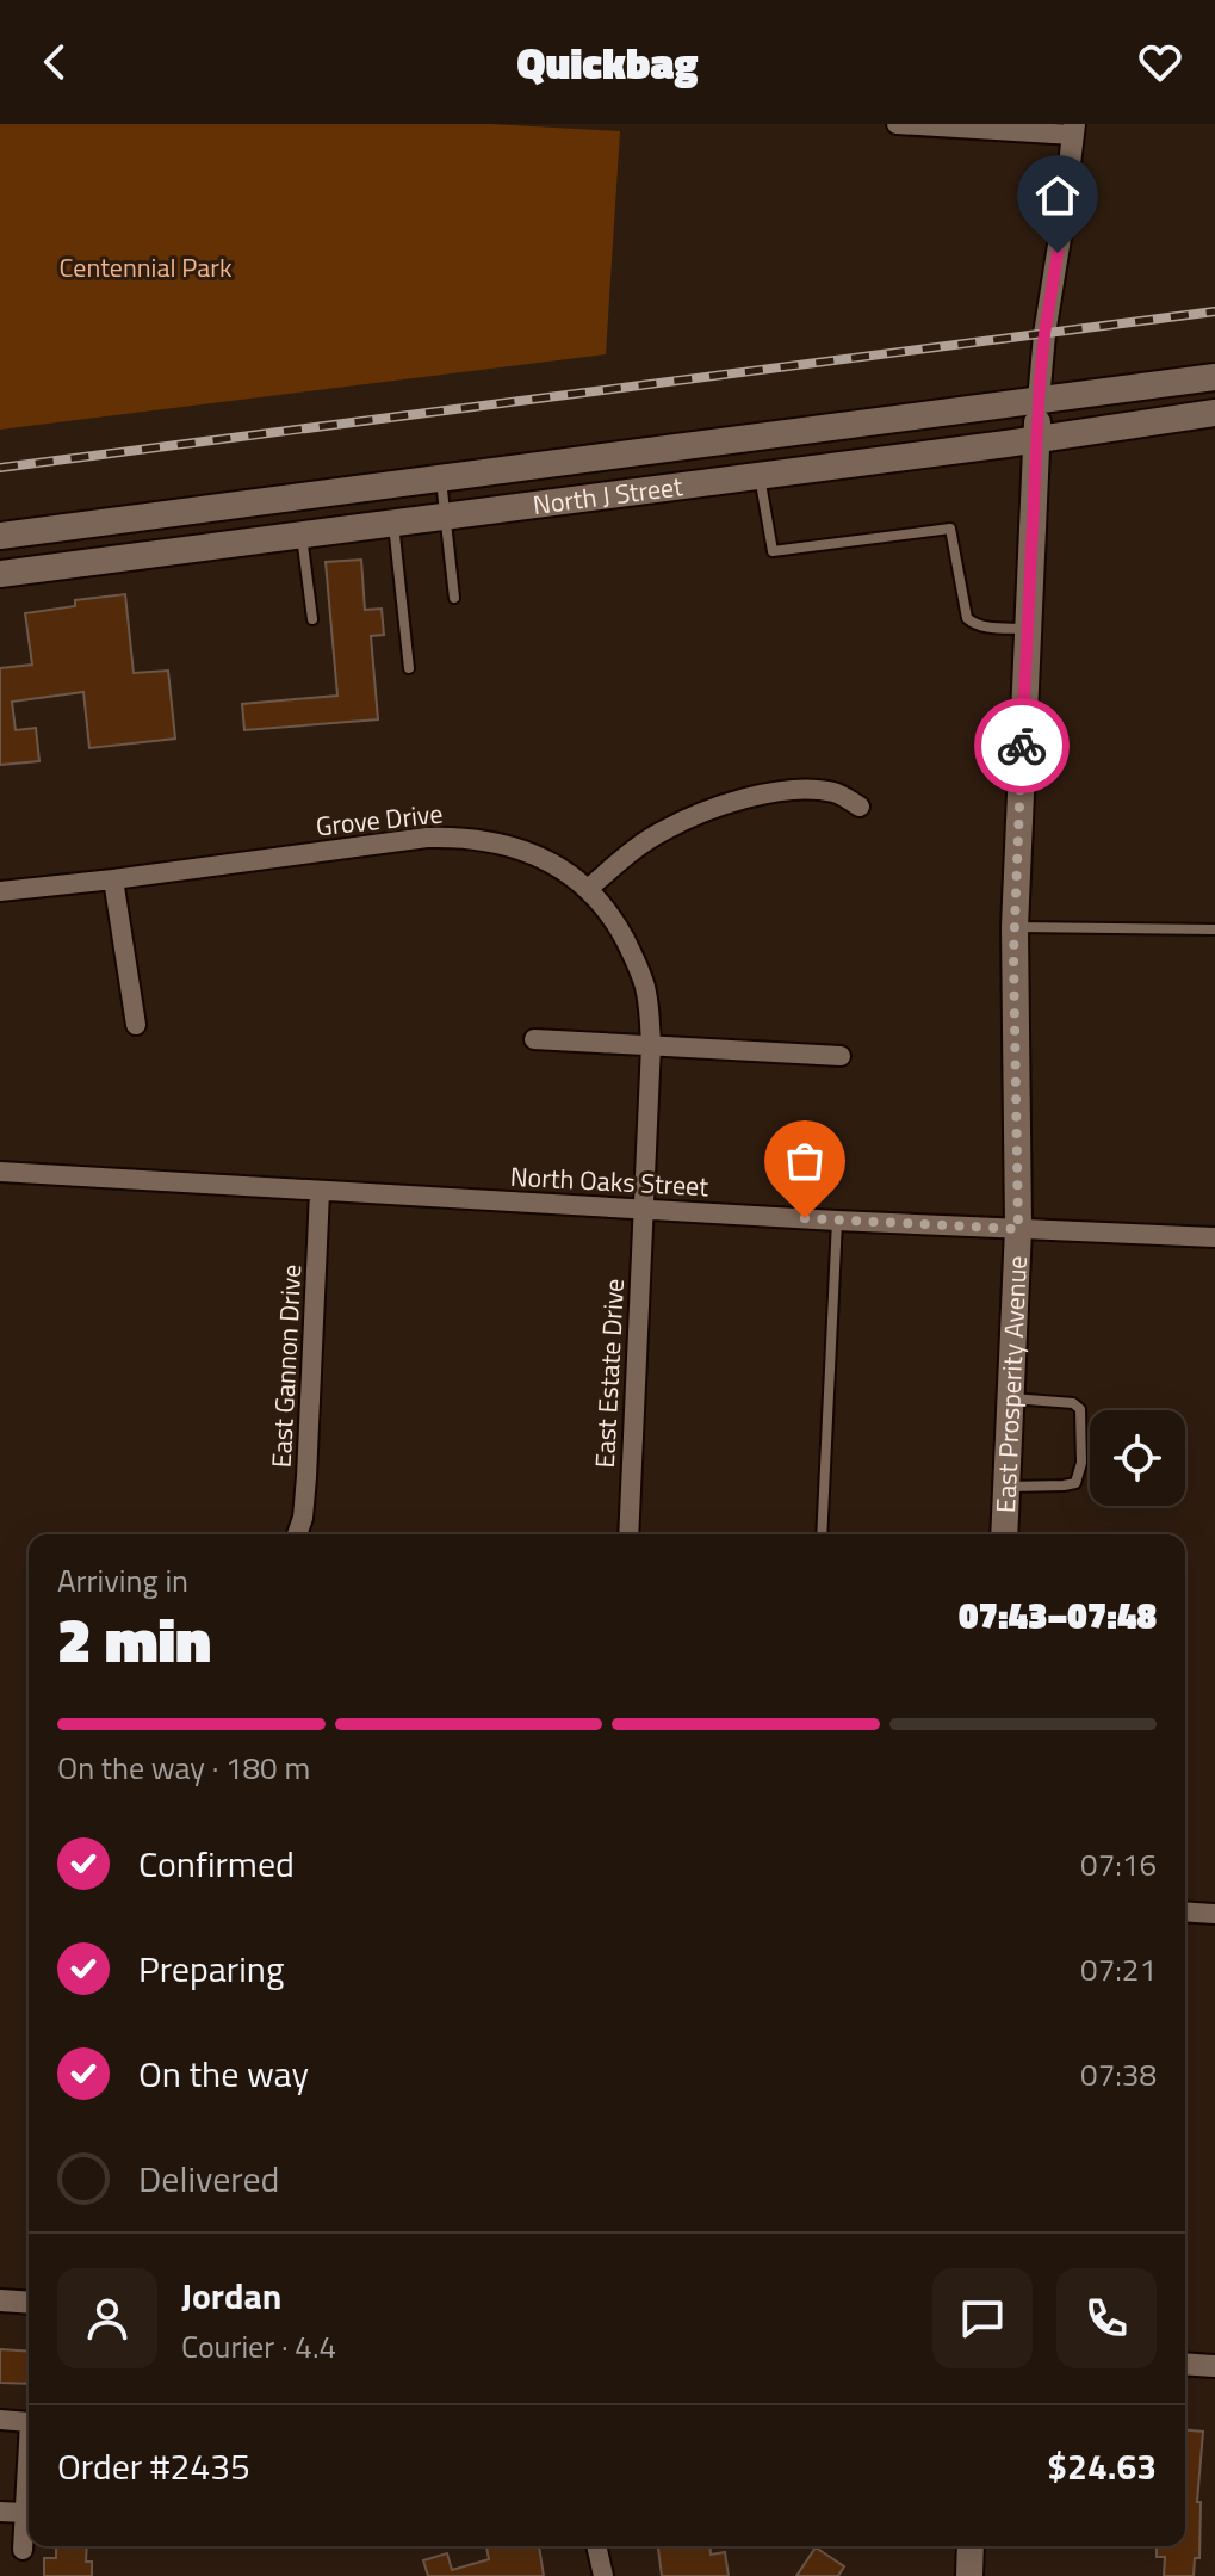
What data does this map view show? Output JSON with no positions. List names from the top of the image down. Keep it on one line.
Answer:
{"streets":{"main road":["North J Street","East Prosperity Avenue"],"street":["Grove Drive","North Oaks Street","East Gannon Drive","East Estate Drive"]},"crossings":[["North J Street","East Prosperity Avenue"],["Grove Drive","North Oaks Street"],["Grove Drive","East Estate Drive"],["North Oaks Street","East Gannon Drive"],["North Oaks Street","East Estate Drive"],["North Oaks Street","East Prosperity Avenue"]],"parks":["Centennial Park"],"page":{"header":"Quickbag","heading":["2 min","Arriving in","07:43–07:48"],"panel":["Jordan","Courier · 4.4","Order #2435","$24.63"],"bar":"On the way · 180 m","list":[["Confirmed","07:16"],["Preparing","07:21"],["On the way","07:38"],"Delivered"]}}
